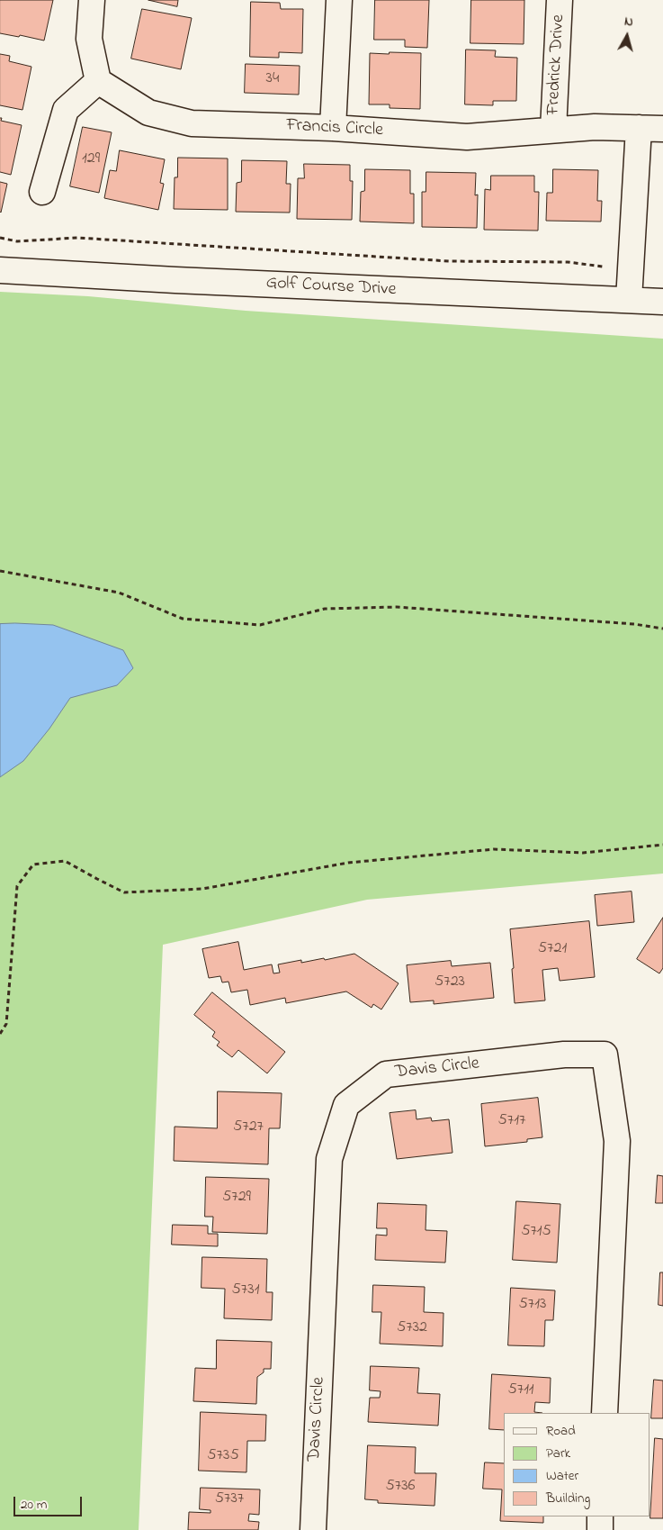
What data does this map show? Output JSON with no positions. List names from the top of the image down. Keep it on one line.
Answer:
{"streets":{"street":["Fredrick Drive","Francis Circle","Golf Course Drive","Davis Circle"]},"crossings":[["Fredrick Drive","Francis Circle"]],"house_numbers":["34","129","5721","5723","5717","5727","5729","5715","5731","5713","5732","5711","5735","5736","5737"],"legend":["Road","Park","Water","Building"],"scale_bar":"20 m","north":"top"}
